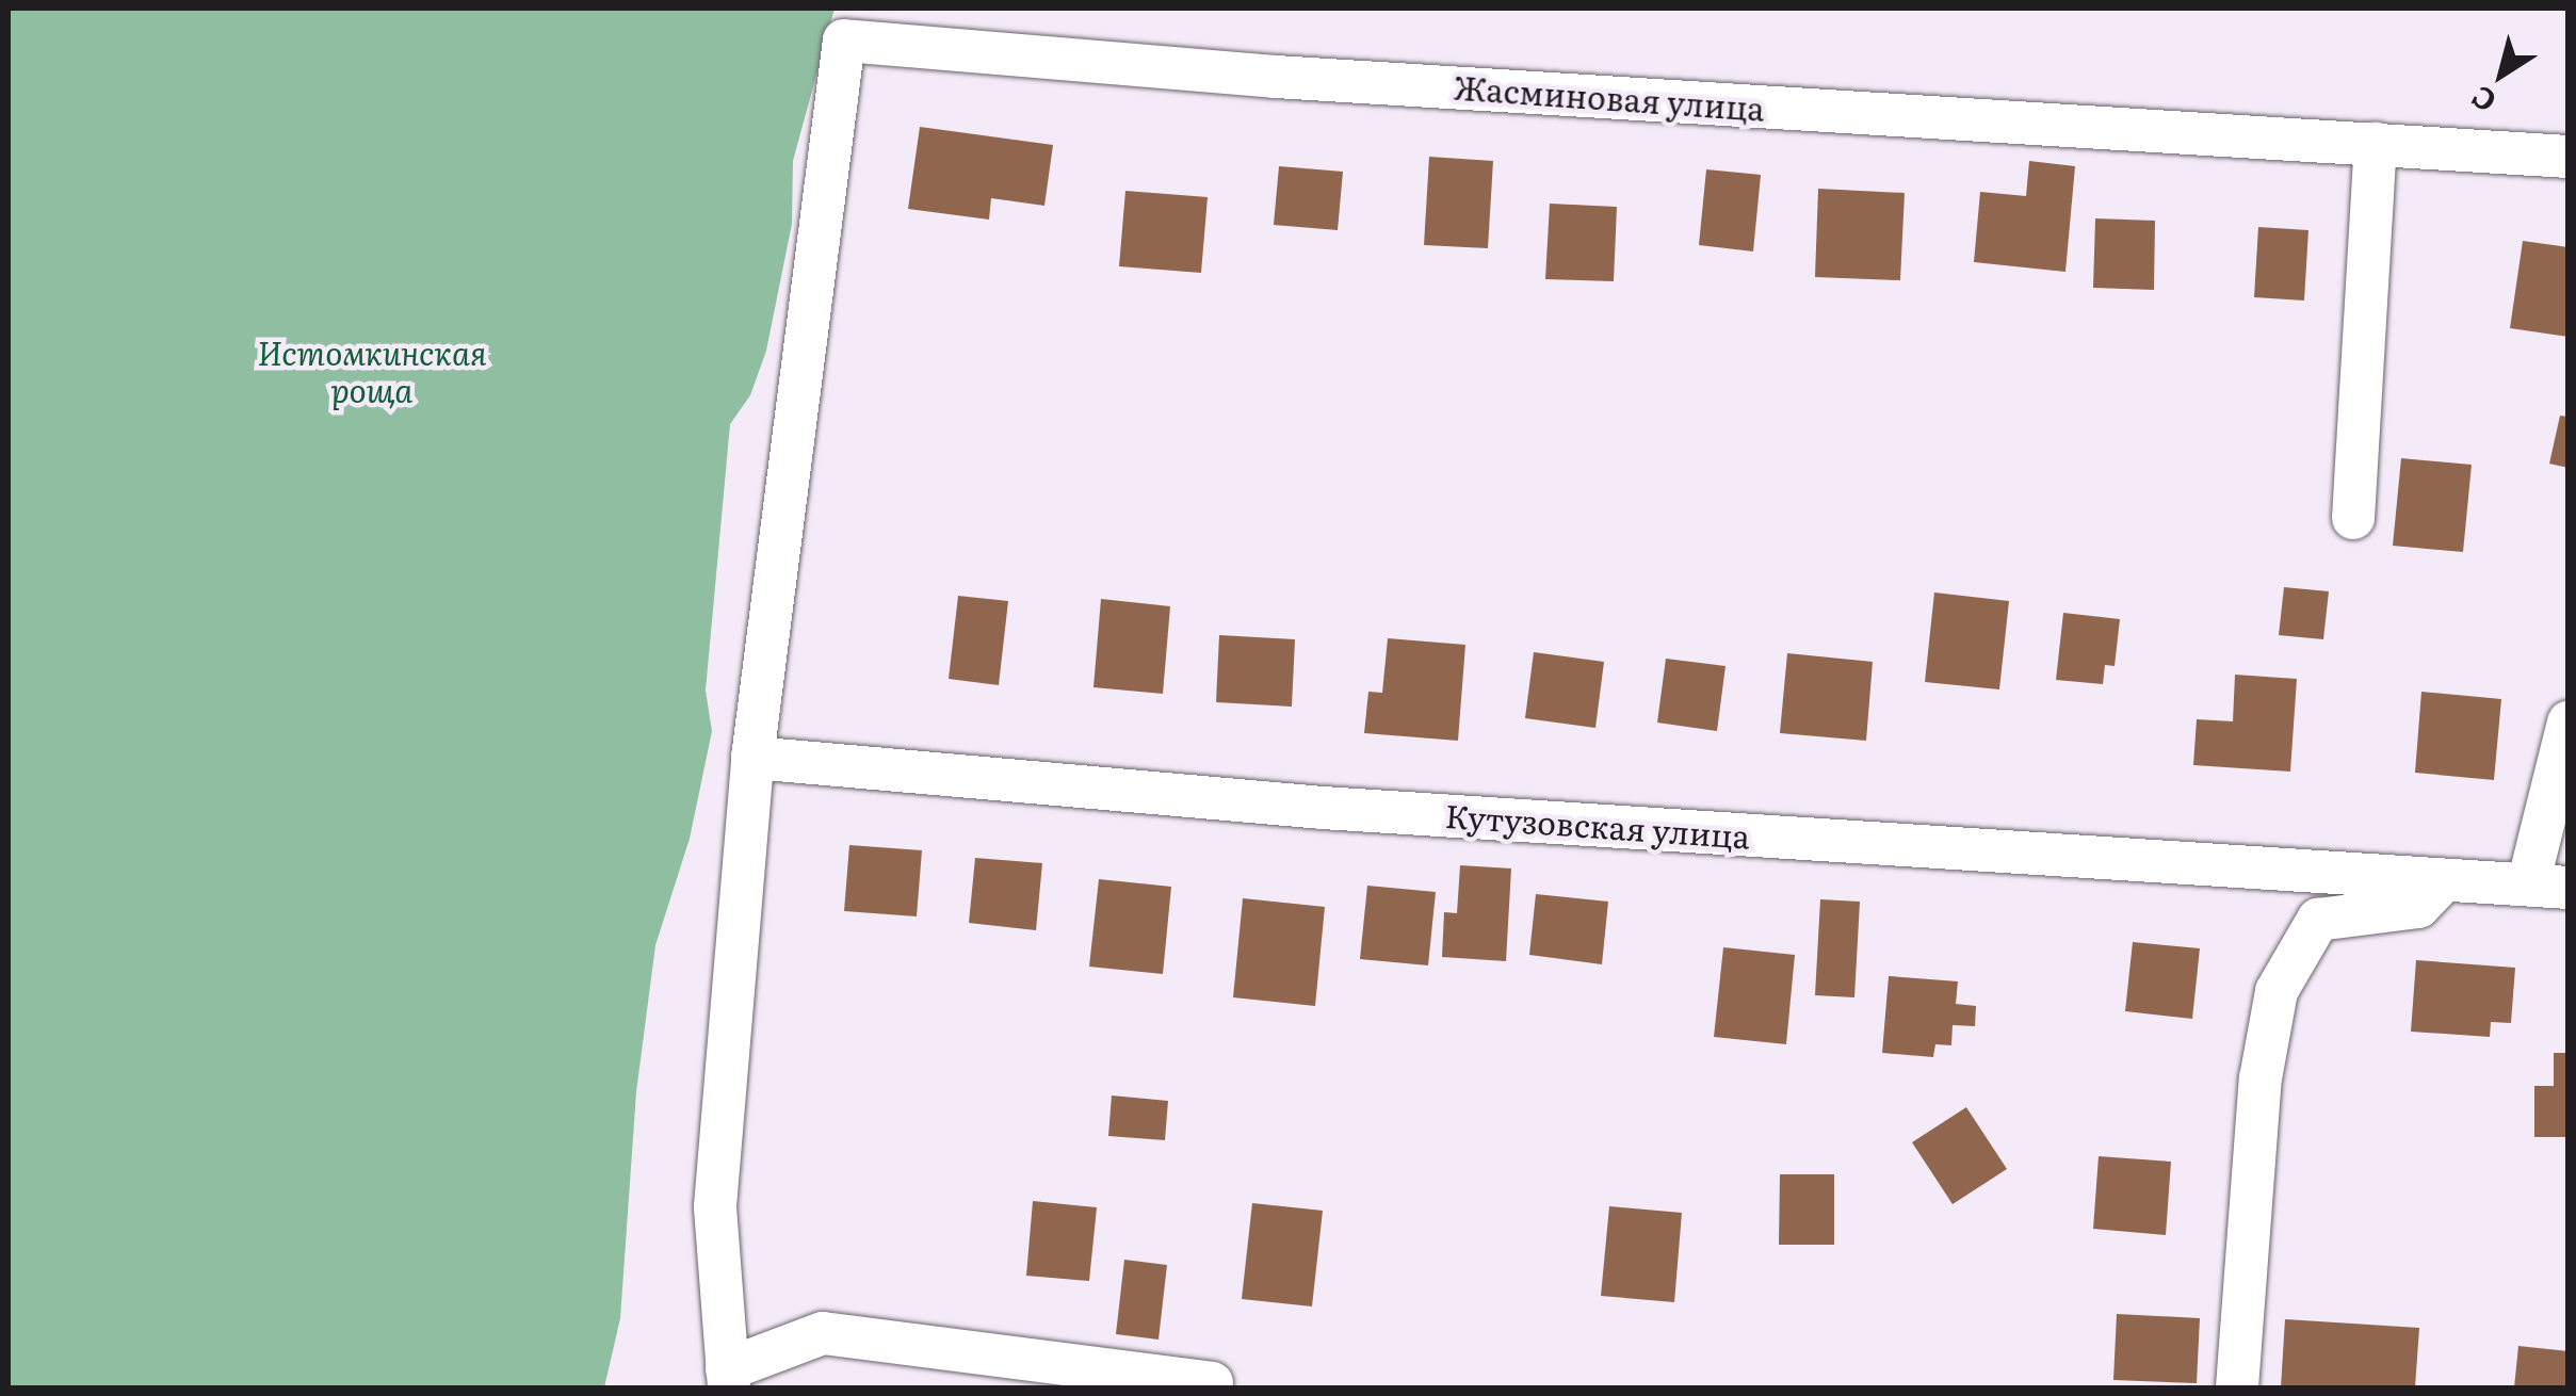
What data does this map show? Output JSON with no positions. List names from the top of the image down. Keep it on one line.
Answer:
{"streets":{"street":["Жасминовая улица","Кутузовская улица"]},"crossings":[["Жасминовая улица","Кутузовская улица"]],"parks":["Истомкинская роща"],"north":"bottom left"}
